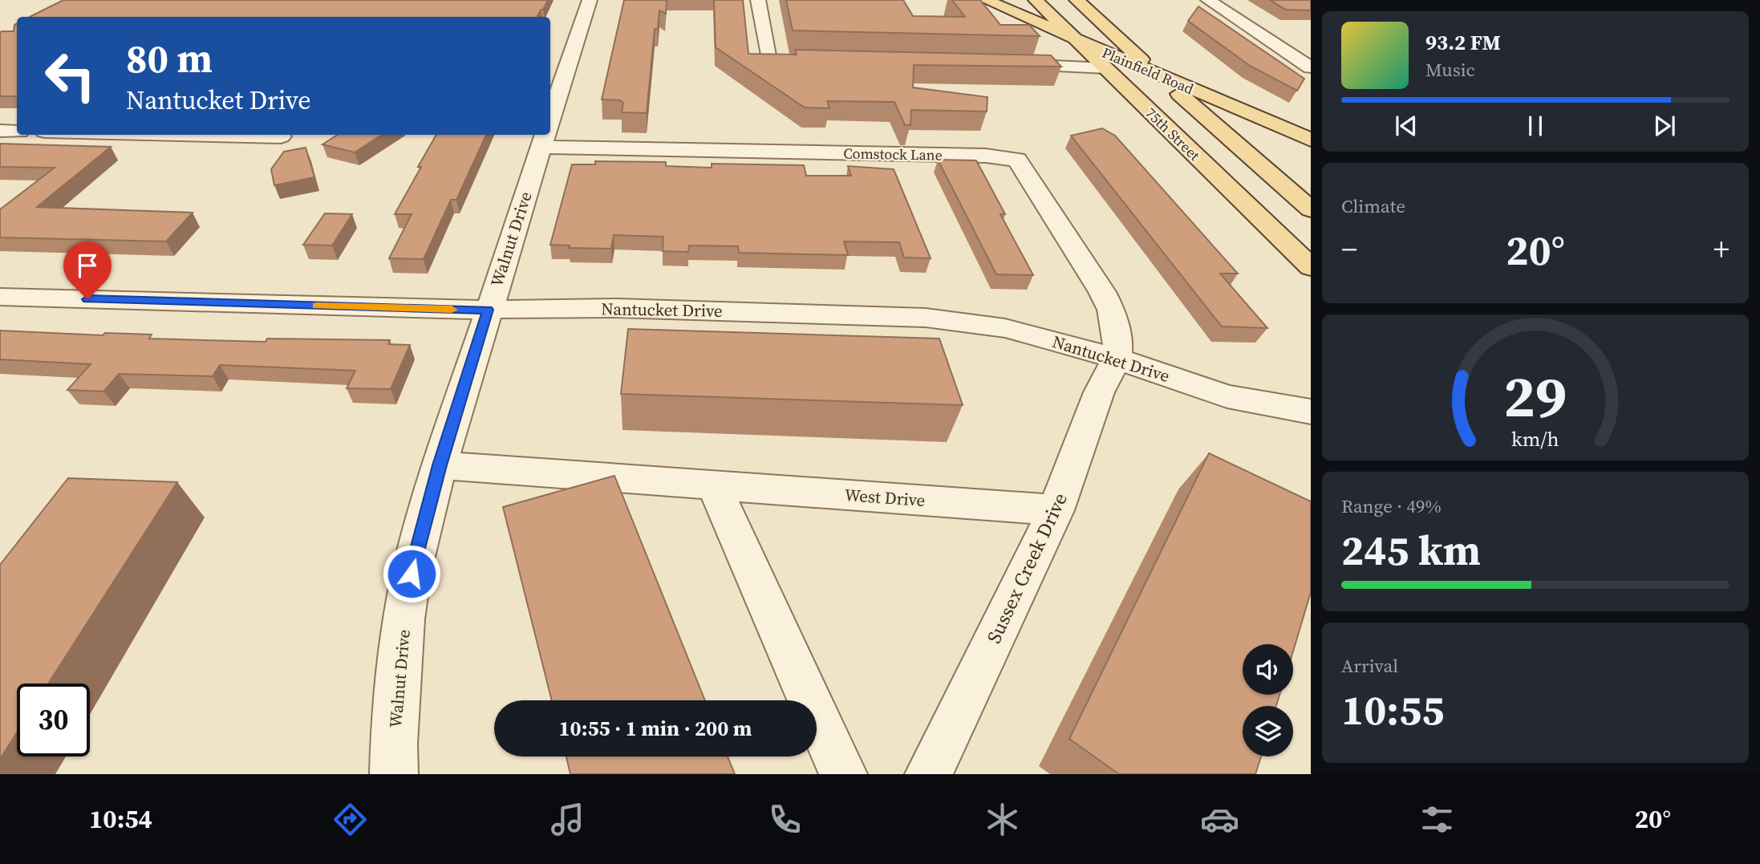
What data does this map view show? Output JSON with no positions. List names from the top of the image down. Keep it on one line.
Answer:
{"streets":{"main road":["Plainfield Road","75th Street"],"street":["Comstock Lane","Walnut Drive","Nantucket Drive","West Drive","Sussex Creek Drive"]},"crossings":[["Plainfield Road","75th Street"],["Comstock Lane","Walnut Drive"],["Comstock Lane","Nantucket Drive"],["Comstock Lane","Sussex Creek Drive"],["Walnut Drive","Nantucket Drive"],["Walnut Drive","West Drive"],["Nantucket Drive","Sussex Creek Drive"],["West Drive","Sussex Creek Drive"]],"page":{"turn":["80 m","Nantucket Drive"],"song":["93.2 FM","Music"],"tile":["Climate",["Range · 49%","245 km"],["Arrival","10:55"]],"heat":["−","20°","+"],"limit":"30","trip":"10:55 · 1 min · 200 m","tabs":["10:54","20°"],"gauge":["29","km/h"]}}
